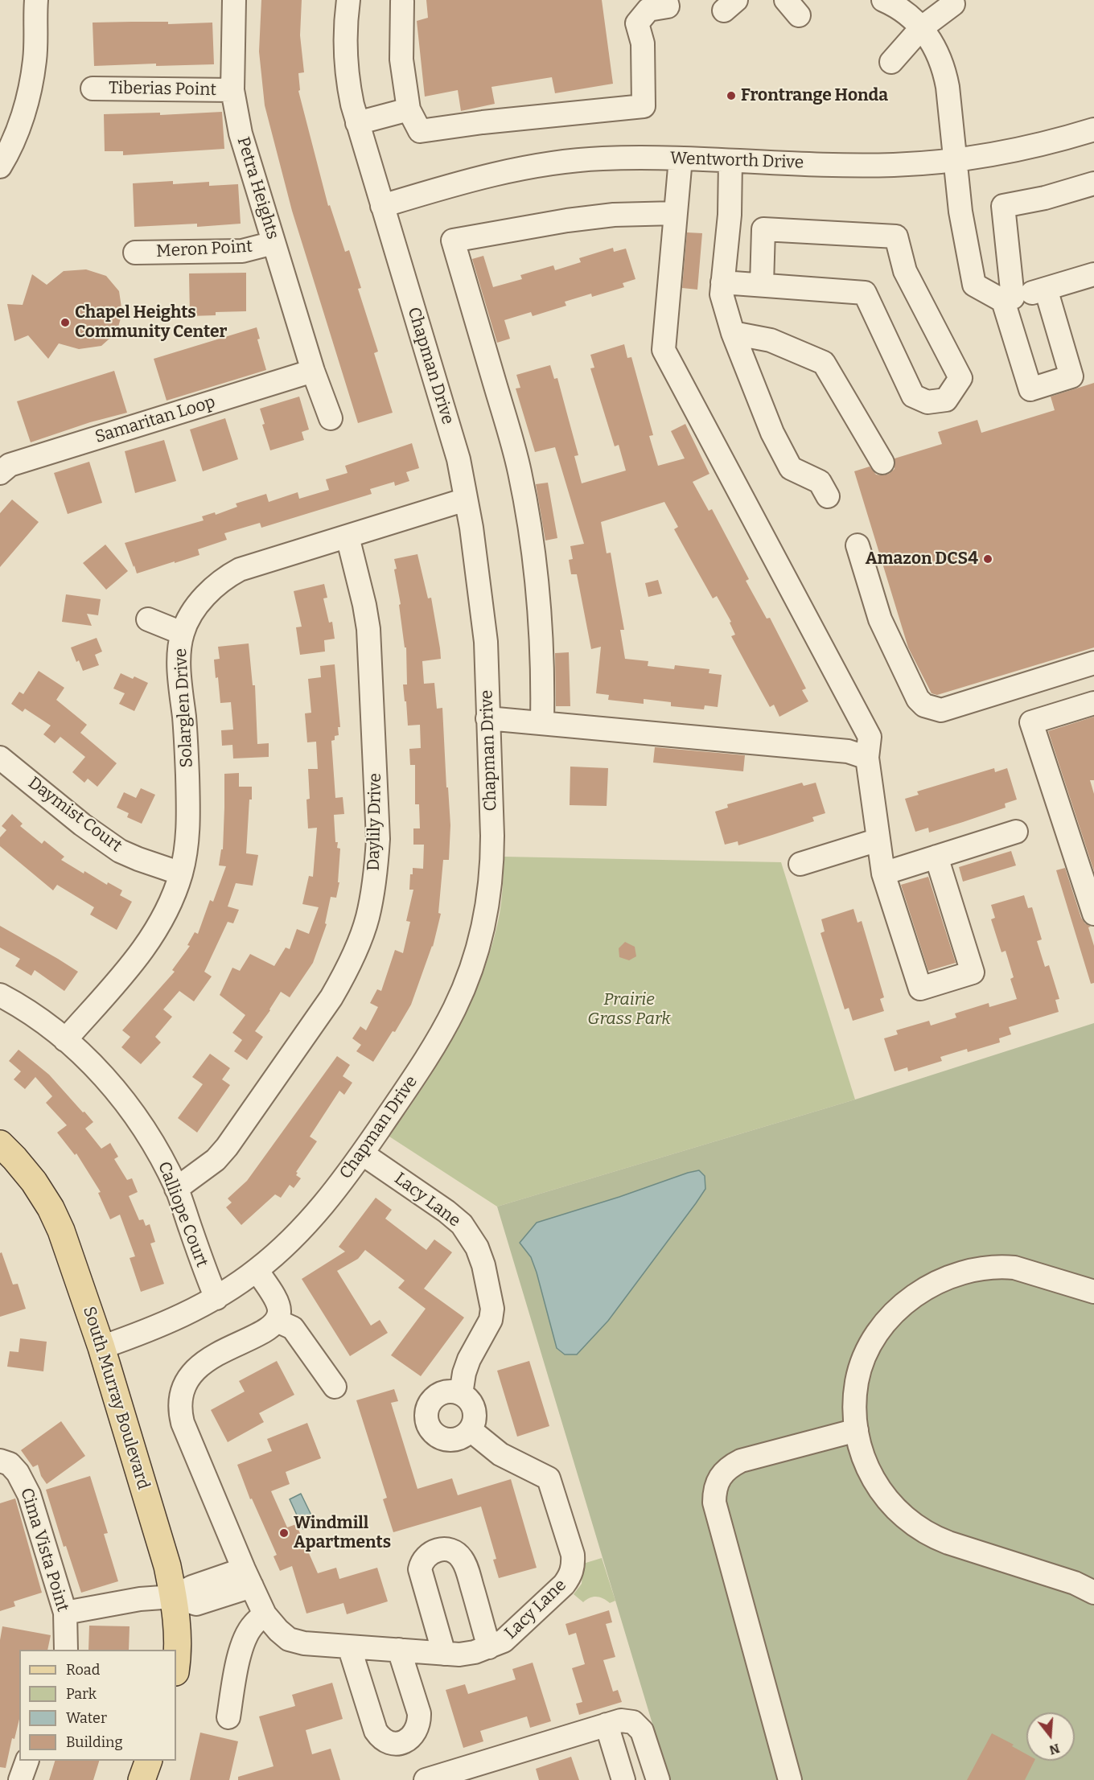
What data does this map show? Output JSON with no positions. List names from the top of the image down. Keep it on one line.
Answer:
{"streets":{"main road":["South Murray Boulevard"],"street":["Tiberias Point","Wentworth Drive","Petra Heights","Meron Point","Chapman Drive","Samaritan Loop","Solarglen Drive","Daymist Court","Daylily Drive","Lacy Lane","Calliope Court","Cima Vista Point"]},"crossings":[["Tiberias Point","Petra Heights"],["Wentworth Drive","Chapman Drive"],["Petra Heights","Meron Point"],["Petra Heights","Samaritan Loop"],["Chapman Drive","Solarglen Drive"],["Chapman Drive","Lacy Lane"],["Chapman Drive","Calliope Court"],["Chapman Drive","South Murray Boulevard"],["Solarglen Drive","Daymist Court"],["Solarglen Drive","Daylily Drive"],["Solarglen Drive","Calliope Court"],["Daylily Drive","Calliope Court"]],"parks":["Prairie Grass Park"],"places":["Frontrange Honda","Chapel Heights Community Center","Amazon DCS4","Windmill Apartments"],"legend":["Road","Park","Water","Building"],"north":"bottom"}
